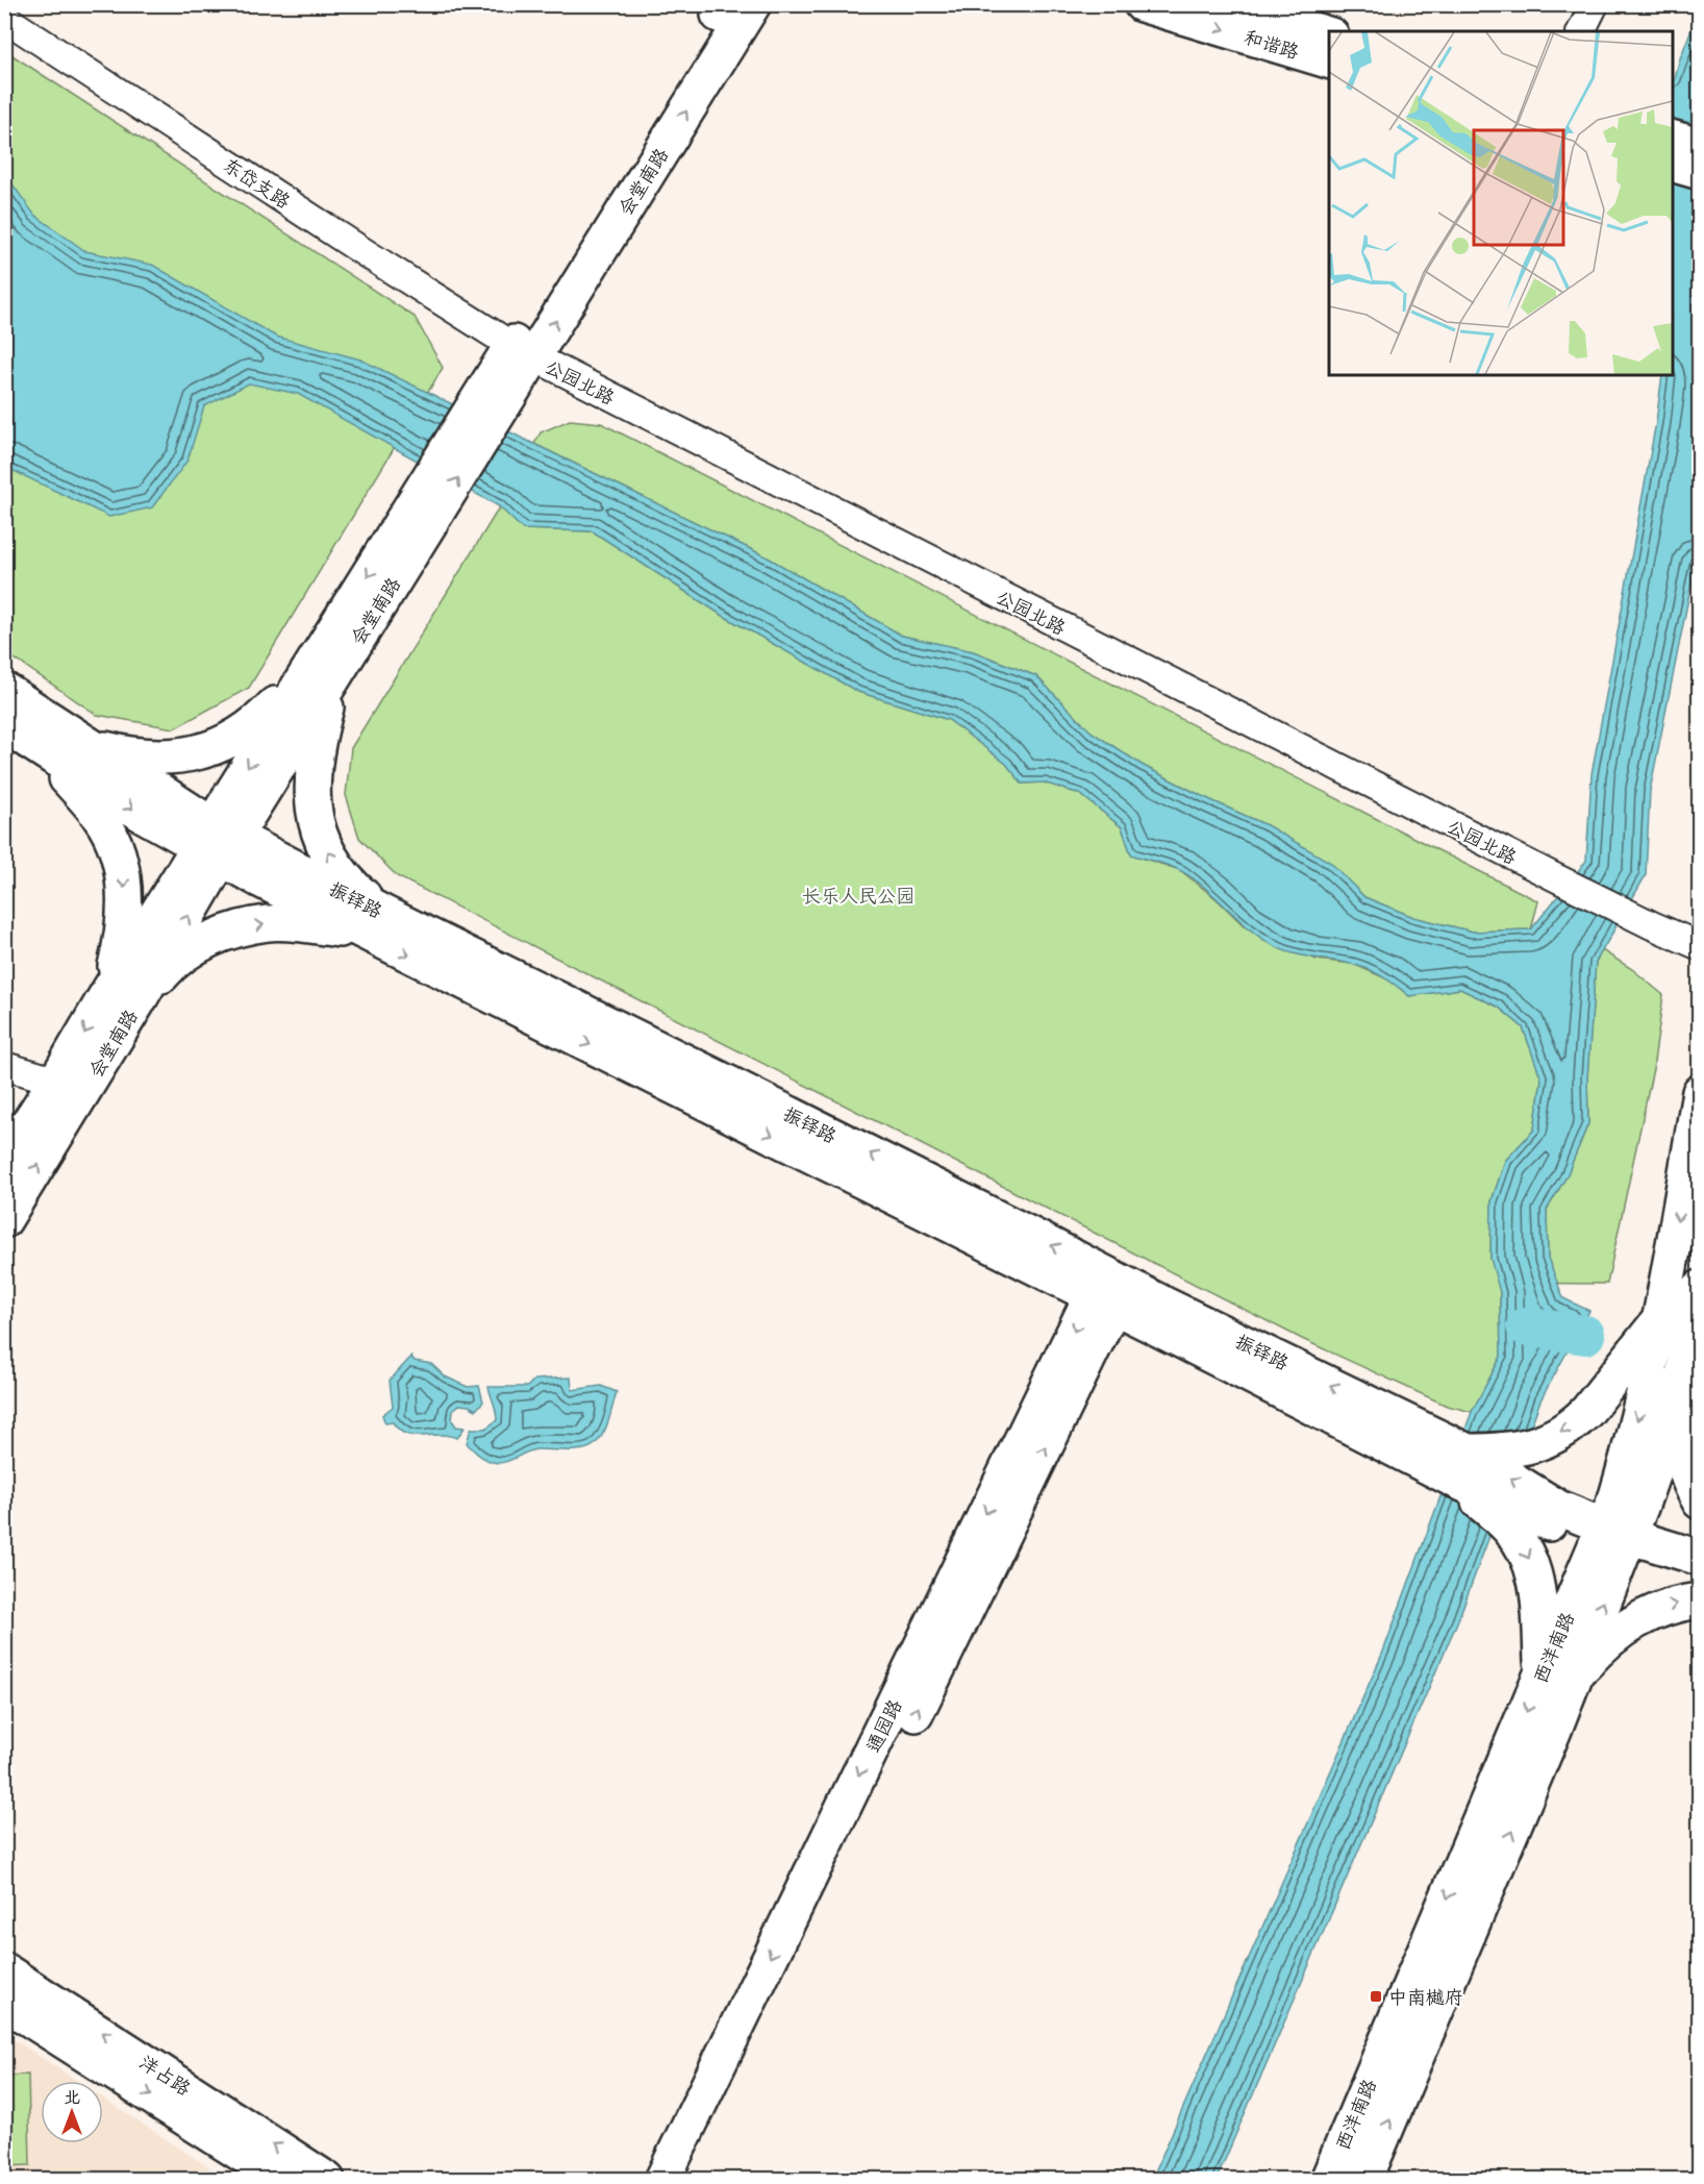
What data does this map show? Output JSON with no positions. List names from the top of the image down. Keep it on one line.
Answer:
{"streets":{"main road":["和谐路","会堂南路","振铎路","西洋南路","通园路","洋占路"],"street":["东岱支路","公园北路"]},"crossings":[["会堂南路","东岱支路"],["会堂南路","公园北路"],["会堂南路","振铎路"],["东岱支路","公园北路"],["振铎路","西洋南路"],["振铎路","通园路"]],"parks":["长乐人民公园"],"places":{"transit":["中南樾府"]},"north":"top"}
